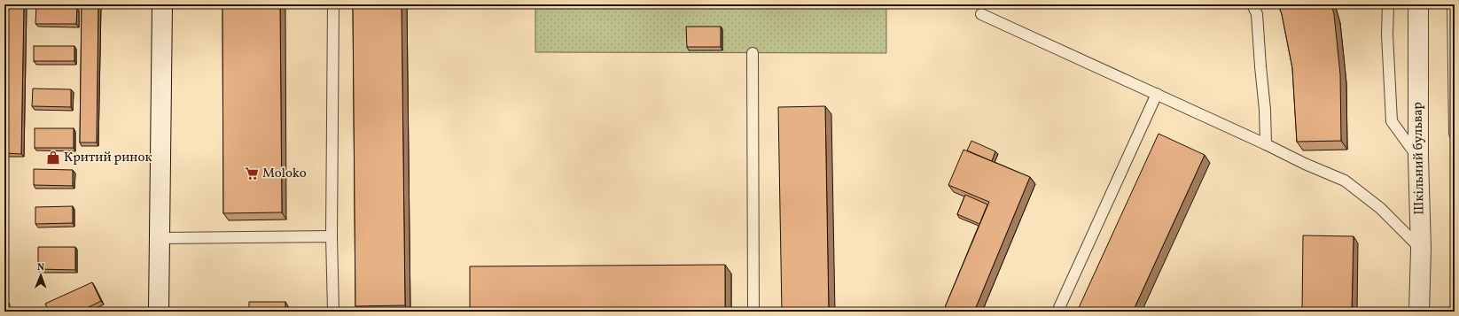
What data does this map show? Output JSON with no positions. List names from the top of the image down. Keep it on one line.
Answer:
{"streets":{"street":["Шкільний бульвар"]},"places":{"shop":["Критий ринок"],"supermarket":["Moloko"]},"north":"top"}
